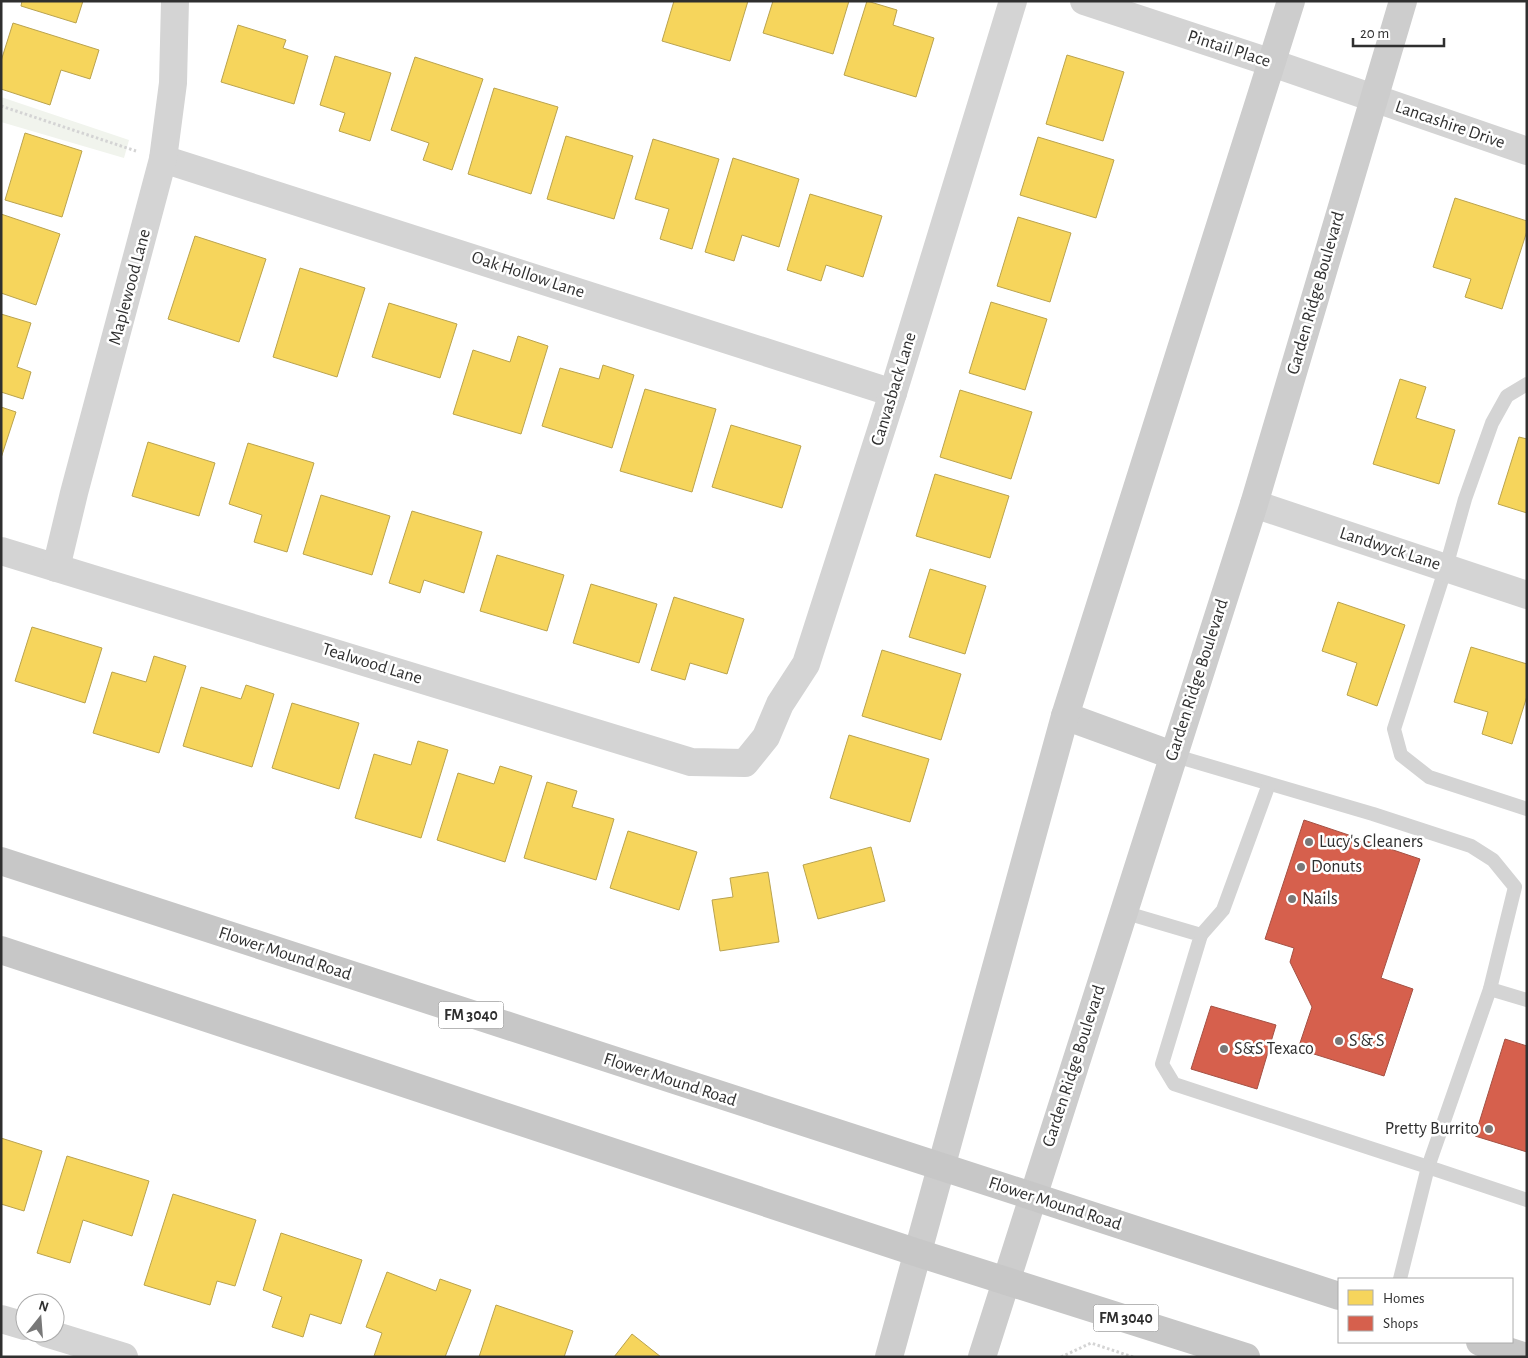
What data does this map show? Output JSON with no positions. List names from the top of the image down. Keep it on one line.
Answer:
{"streets":{"main road":["Garden Ridge Boulevard","Flower Mound Road","FM 3040"],"street":["Pintail Place","Lancashire Drive","Oak Hollow Lane","Maplewood Lane","Canvasback Lane","Landwyck Lane","Tealwood Lane"]},"crossings":[["Pintail Place","Lancashire Drive"],["Pintail Place","Garden Ridge Boulevard"],["Lancashire Drive","Garden Ridge Boulevard"],["Oak Hollow Lane","Maplewood Lane"],["Oak Hollow Lane","Canvasback Lane"],["Maplewood Lane","Tealwood Lane"],["Garden Ridge Boulevard","Landwyck Lane"],["Garden Ridge Boulevard","Flower Mound Road"],["Garden Ridge Boulevard","FM 3040"],["Canvasback Lane","Tealwood Lane"]],"places":["Lucy's Cleaners","Donuts","Nails","S & S","S&S Texaco","Pretty Burrito"],"legend":["Homes","Shops"],"scale_bar":"20 m","north":"top"}
